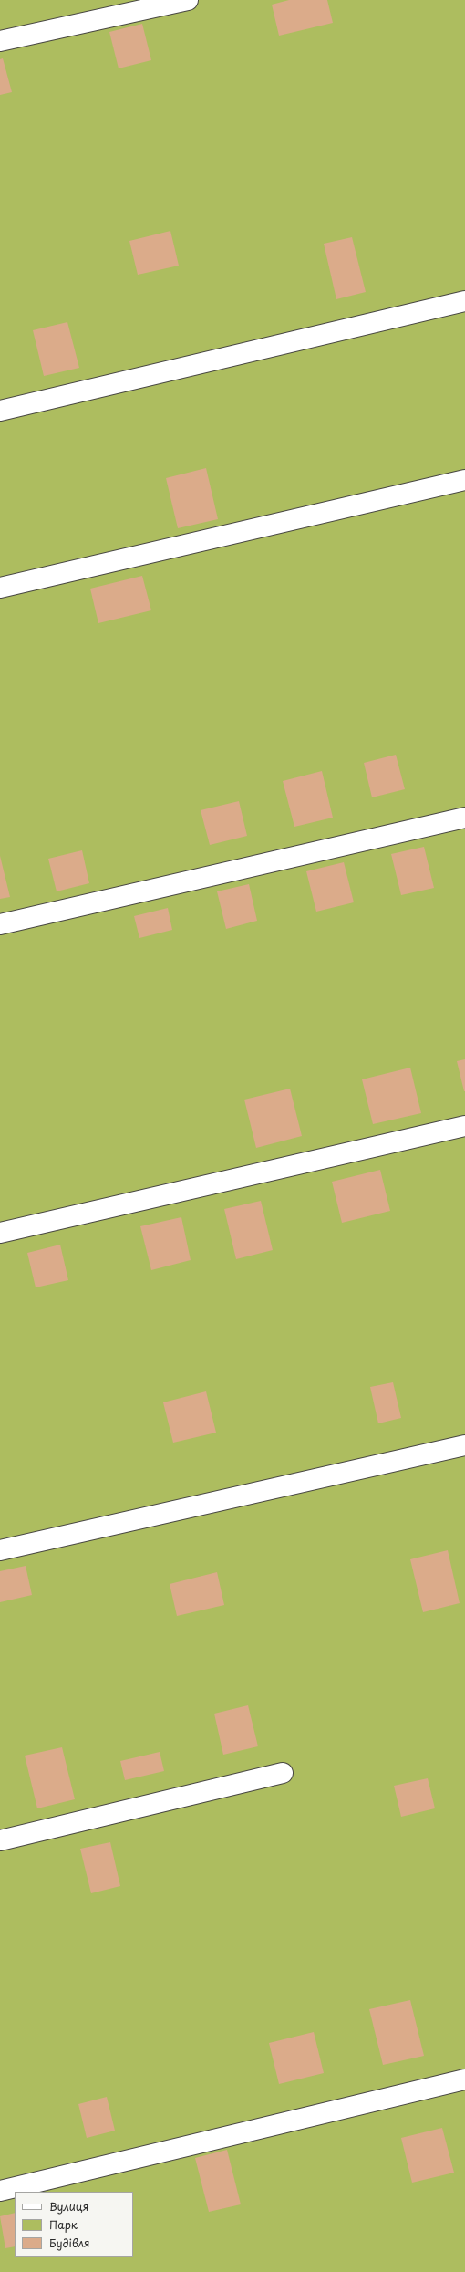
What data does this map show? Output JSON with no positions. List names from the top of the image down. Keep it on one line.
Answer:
{"legend":["Вулиця","Парк","Будівля"]}
